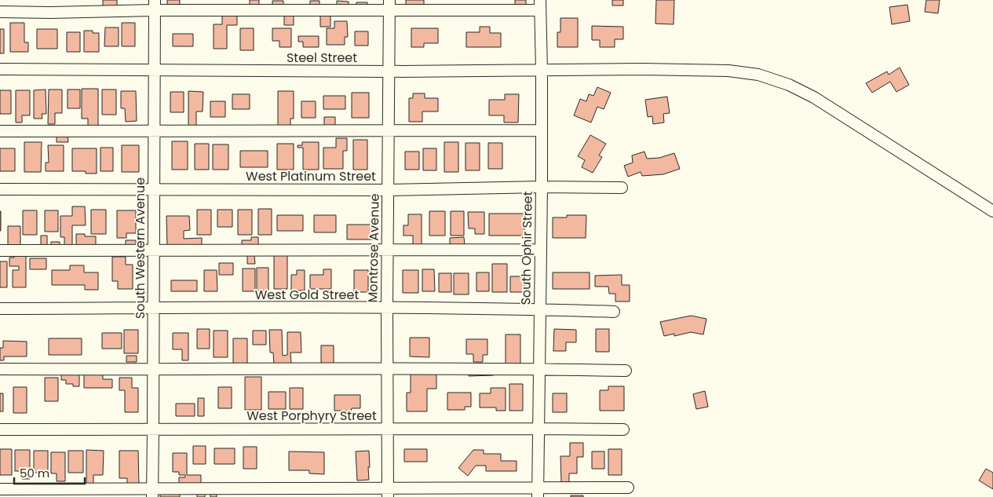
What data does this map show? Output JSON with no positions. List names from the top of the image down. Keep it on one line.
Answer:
{"streets":{"street":["Steel Street","West Platinum Street","South Western Avenue","Montrose Avenue","South Ophir Street","West Gold Street","West Porphyry Street"]},"crossings":[["Steel Street","South Western Avenue"],["Steel Street","Montrose Avenue"],["Steel Street","South Ophir Street"],["West Platinum Street","South Western Avenue"],["West Platinum Street","Montrose Avenue"],["West Platinum Street","South Ophir Street"],["South Western Avenue","West Gold Street"],["South Western Avenue","West Porphyry Street"],["Montrose Avenue","West Gold Street"],["Montrose Avenue","West Porphyry Street"],["South Ophir Street","West Gold Street"],["South Ophir Street","West Porphyry Street"]],"scale_bar":"50 m"}
